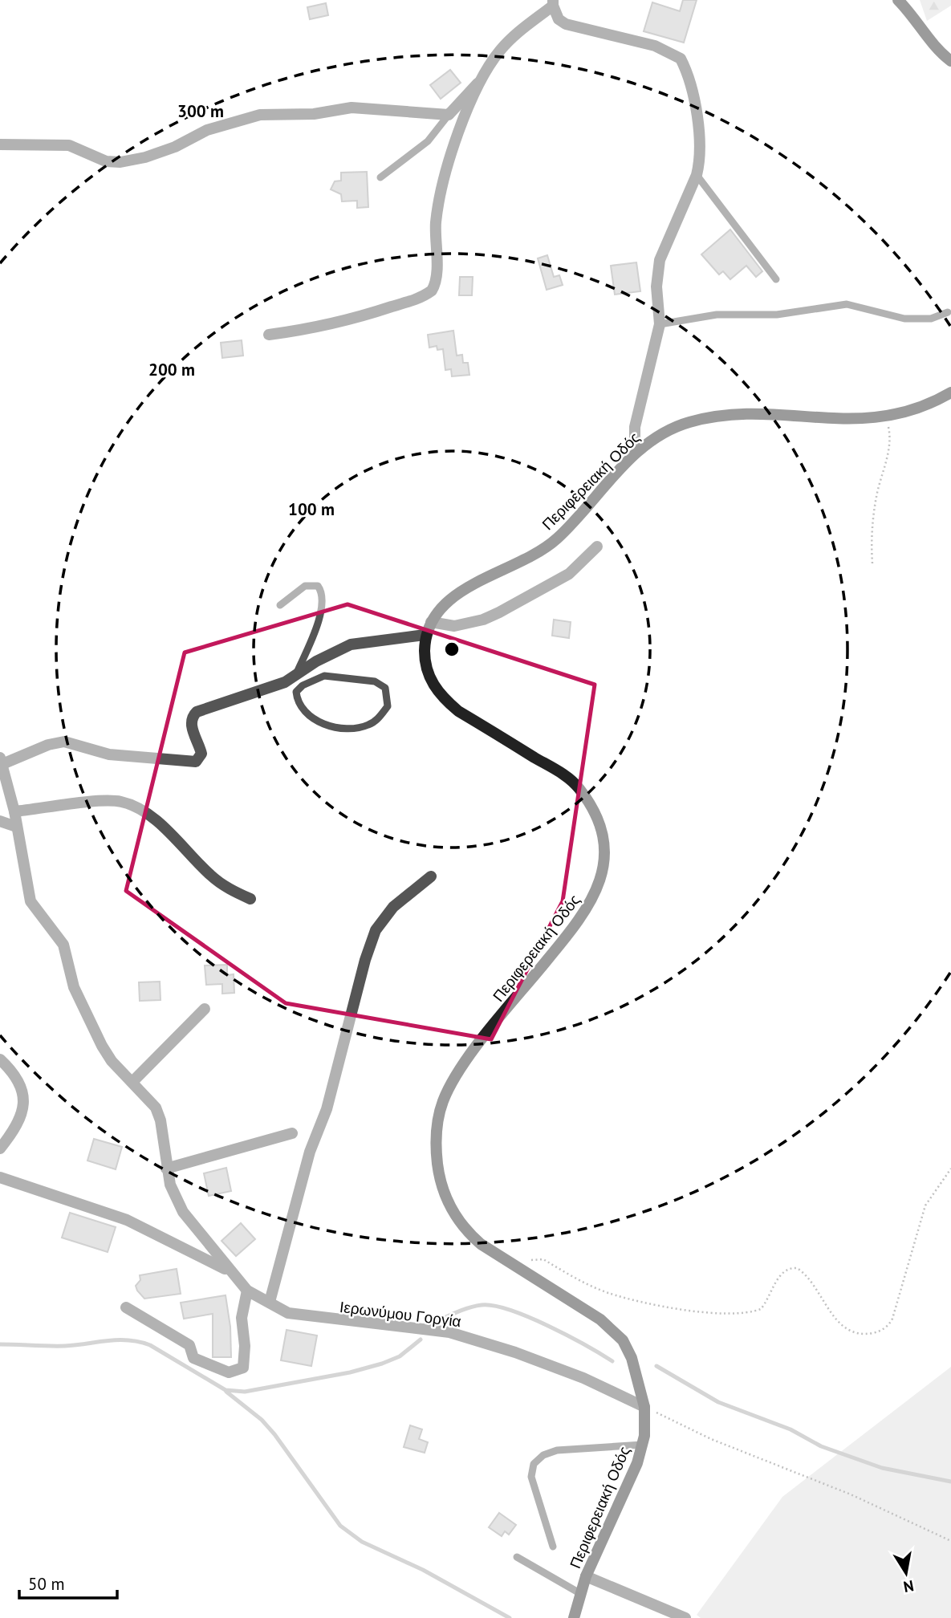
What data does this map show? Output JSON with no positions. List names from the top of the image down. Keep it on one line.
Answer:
{"streets":{"main road":["Περιφερειακή Οδός"],"street":["Ιερωνύμου Γοργία"]},"crossings":[["Περιφερειακή Οδός","Ιερωνύμου Γοργία"]],"scale_bar":"50 m","north":"bottom","rings":["300 m","200 m","100 m"]}
